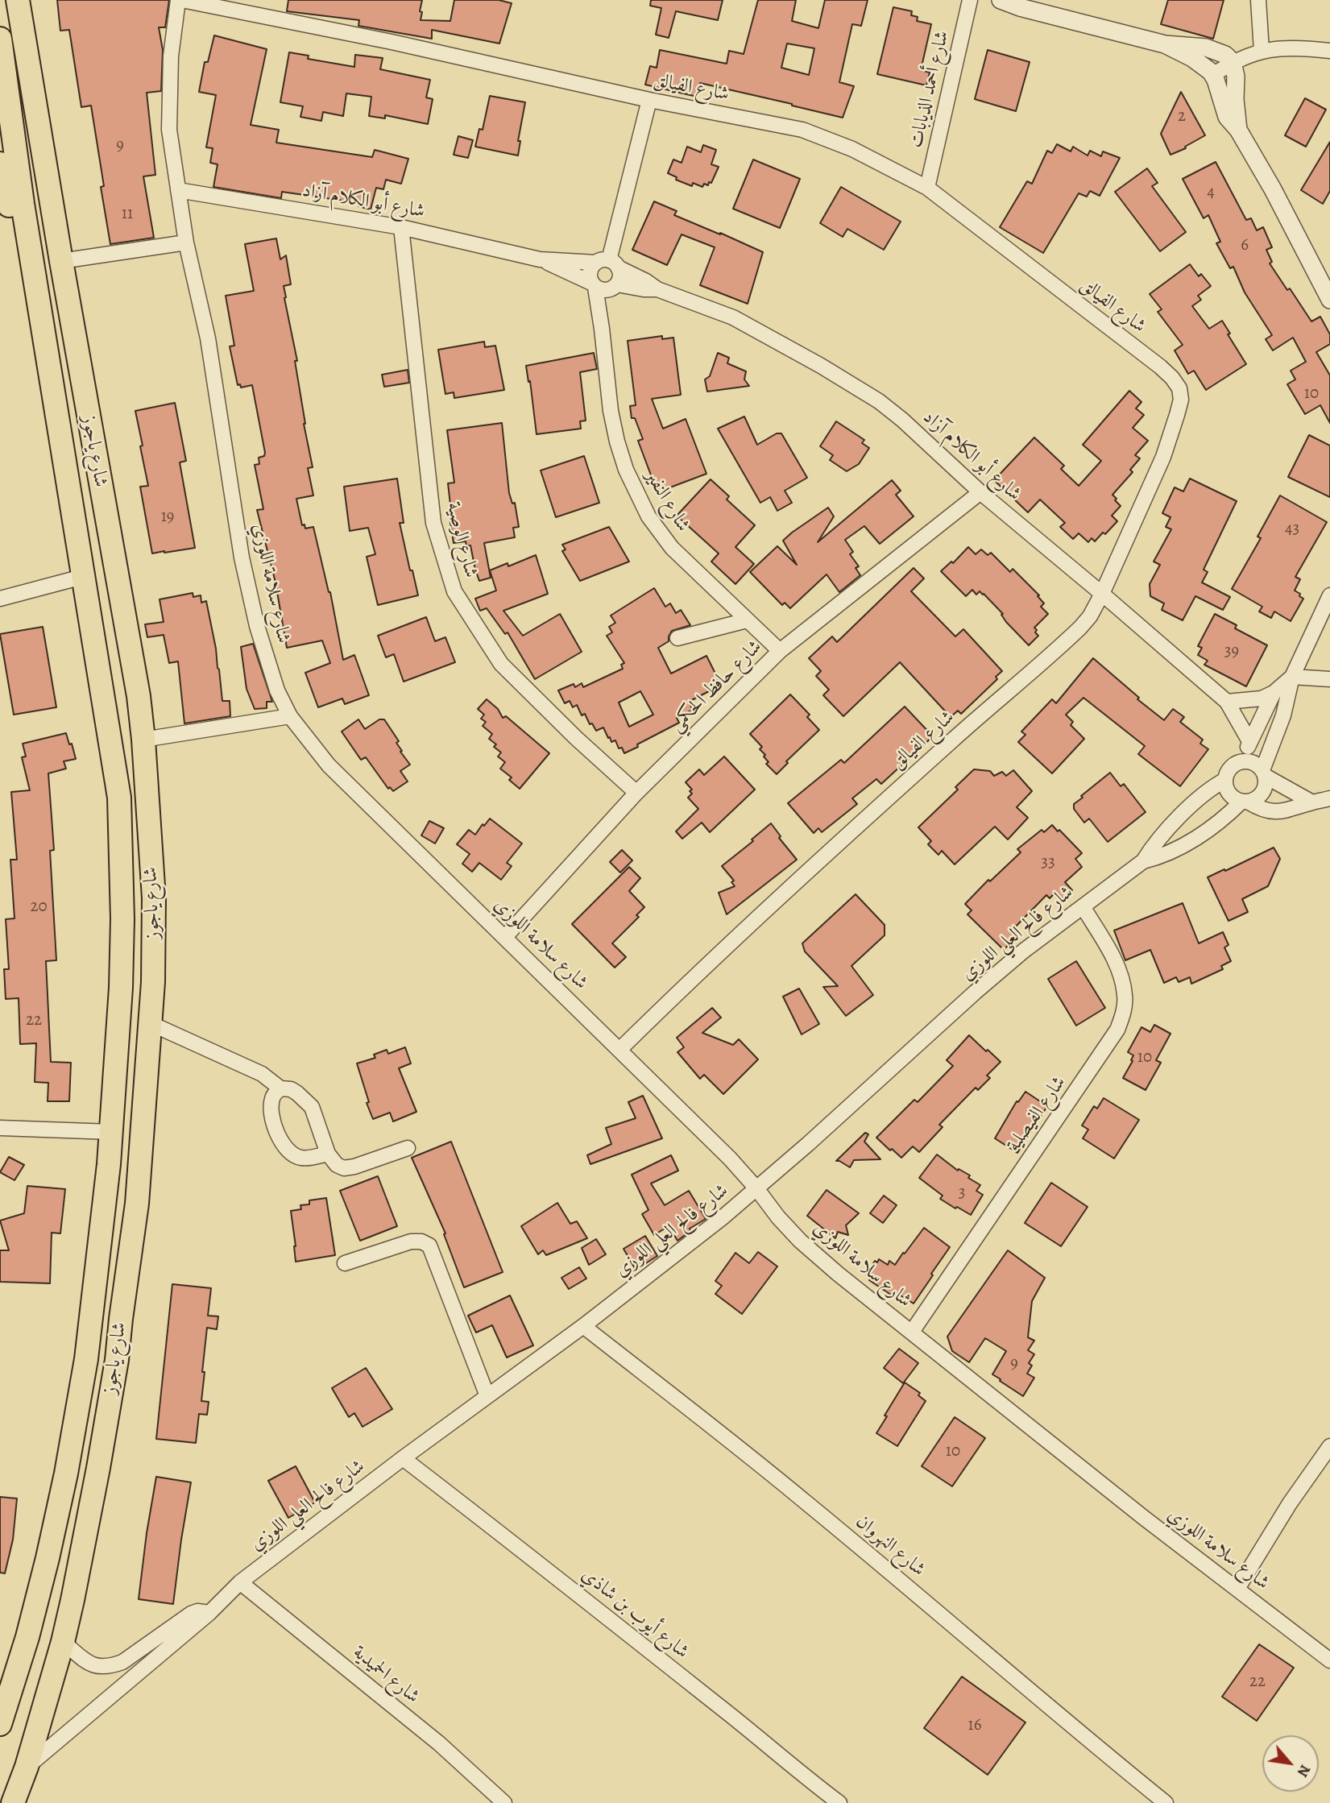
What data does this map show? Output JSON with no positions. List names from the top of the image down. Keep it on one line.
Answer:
{"streets":{"main road":["شارع ياجوز"],"street":["شارع الفيالق","شارع أحمد الذيابات","شارع أبو الكلام آزاد","شارع النفير","شارع الوصية","شارع سلامة اللوزي","شارع حافظ الحكمي","شارع فالح العلي اللوزي","شارع الفيصلية","شارع النهروان","شارع أيوب بن شاذي","شارع الحميدية"]},"crossings":[["شارع الفيالق","شارع أحمد الذيابات"],["شارع الفيالق","شارع أبو الكلام آزاد"],["شارع الفيالق","شارع سلامة اللوزي"],["شارع أبو الكلام آزاد","شارع النفير"],["شارع أبو الكلام آزاد","شارع الوصية"],["شارع أبو الكلام آزاد","شارع سلامة اللوزي"],["شارع أبو الكلام آزاد","شارع حافظ الحكمي"],["شارع ياجوز","شارع فالح العلي اللوزي"],["شارع النفير","شارع حافظ الحكمي"],["شارع الوصية","شارع حافظ الحكمي"],["شارع سلامة اللوزي","شارع حافظ الحكمي"],["شارع سلامة اللوزي","شارع فالح العلي اللوزي"],["شارع سلامة اللوزي","شارع الفيصلية"],["شارع فالح العلي اللوزي","شارع الفيصلية"],["شارع فالح العلي اللوزي","شارع النهروان"],["شارع فالح العلي اللوزي","شارع أيوب بن شاذي"],["شارع فالح العلي اللوزي","شارع الحميدية"]],"house_numbers":["2","9","4","11","6","10","19","43","39","33","20","22","10","3","9","10","22","16"],"north":"bottom right"}
